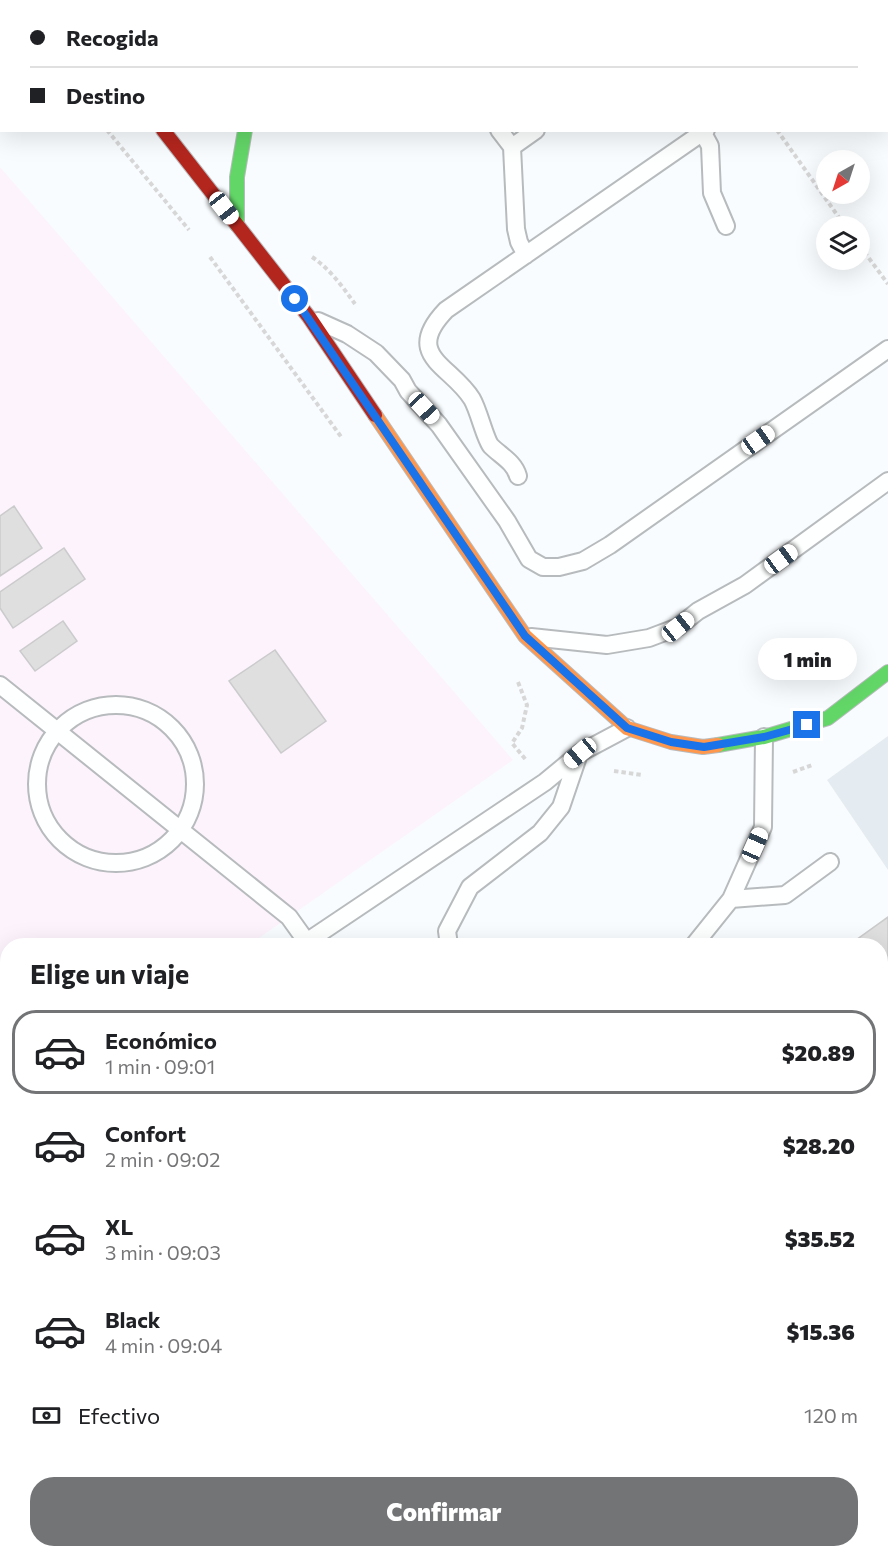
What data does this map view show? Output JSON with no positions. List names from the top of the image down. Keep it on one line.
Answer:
{"north":"bottom left","page":{"banner":["Recogida","Destino"],"bubble":"1 min","heading":"Elige un viaje","list":[{"name":"Económico","note":"1 min · 09:01","value":"$20.89"},{"name":"Confort","note":"2 min · 09:02","value":"$28.20"},{"name":"XL","note":"3 min · 09:03","value":"$35.52"},{"name":"Black","note":"4 min · 09:04","value":"$15.36"}],"pay":["Efectivo","120 m"],"buttons":"Confirmar"}}
